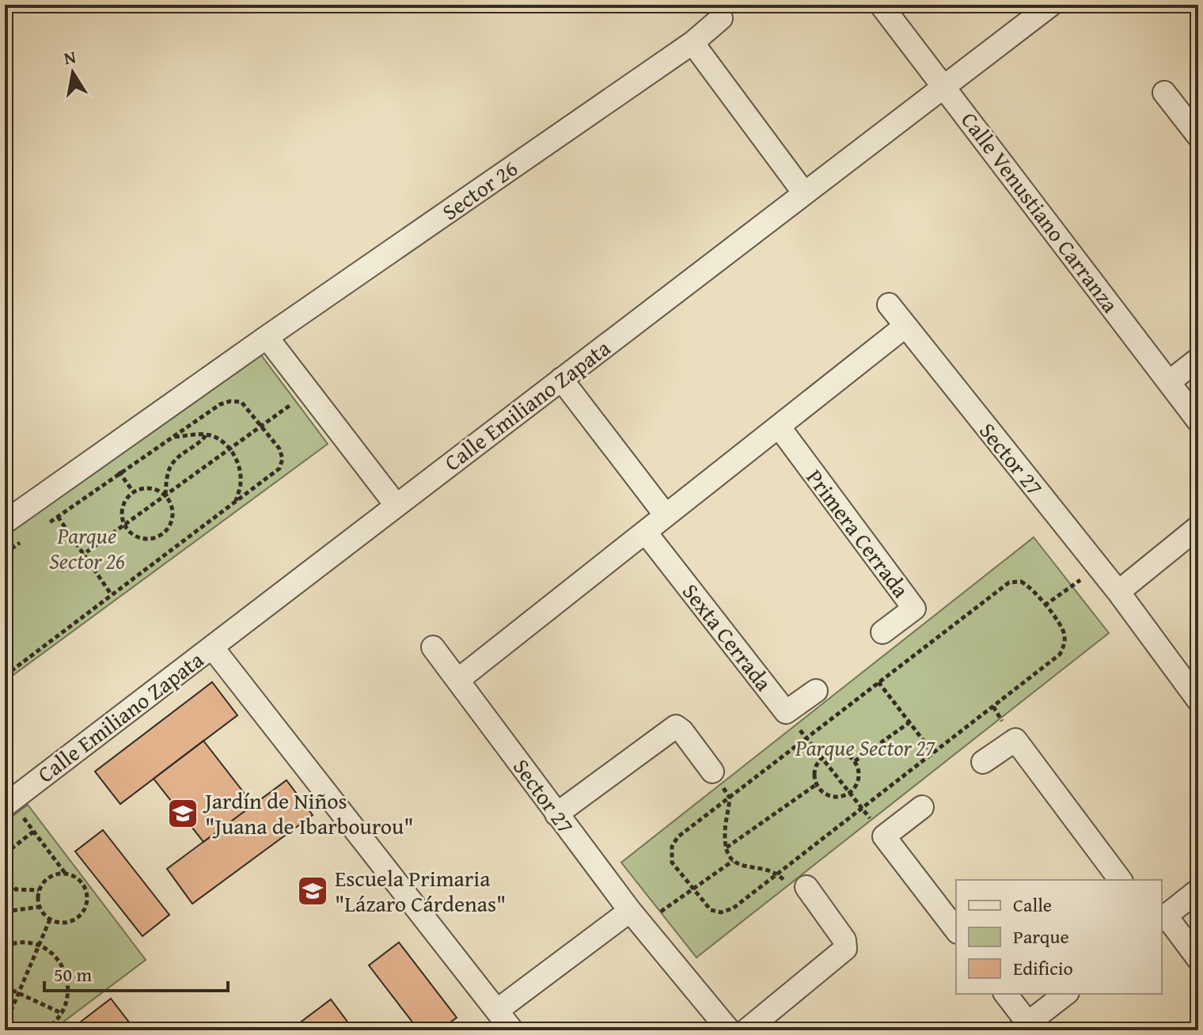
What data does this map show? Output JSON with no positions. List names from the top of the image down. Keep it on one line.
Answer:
{"streets":{"street":["Sector 26","Calle Venustiano Carranza","Calle Emiliano Zapata","Sector 27","Primera Cerrada","Sexta Cerrada"]},"crossings":[["Calle Venustiano Carranza","Calle Emiliano Zapata"]],"parks":["Parque Sector 26","Parque Sector 27"],"places":{"school or university":["Jardín de Niños \"Juana de Ibarbourou\"","Escuela Primaria \"Lázaro Cárdenas\""]},"legend":["Calle","Parque","Edificio"],"scale_bar":"50 m","north":"top"}
